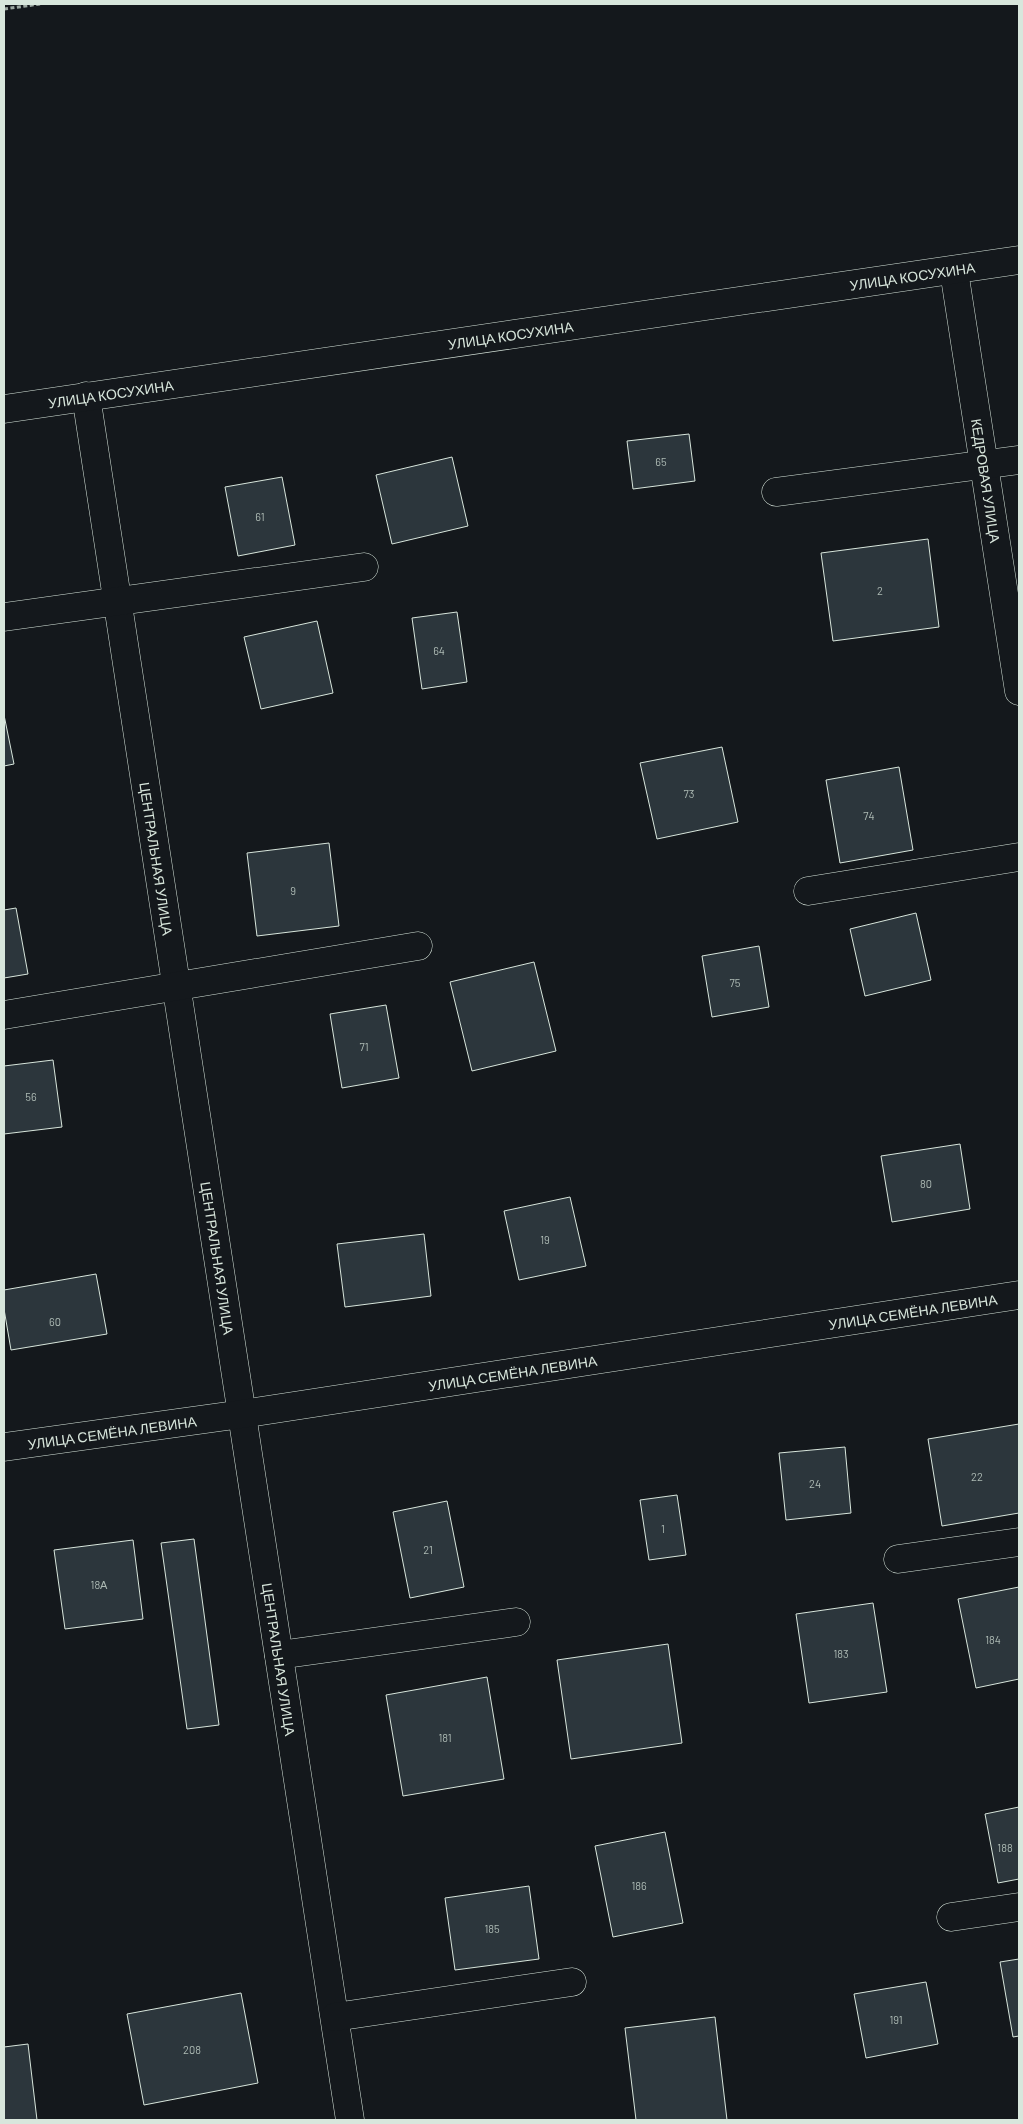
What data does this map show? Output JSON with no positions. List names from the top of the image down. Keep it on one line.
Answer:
{"streets":{"street":["УЛИЦА КОСУХИНА","КЕДРОВАЯ УЛИЦА","ЦЕНТРАЛЬНАЯ УЛИЦА","УЛИЦА СЕМЁНА ЛЕВИНА"]},"crossings":[["УЛИЦА КОСУХИНА","КЕДРОВАЯ УЛИЦА"],["УЛИЦА КОСУХИНА","ЦЕНТРАЛЬНАЯ УЛИЦА"],["ЦЕНТРАЛЬНАЯ УЛИЦА","УЛИЦА СЕМЁНА ЛЕВИНА"]],"house_numbers":["65","61","2","64","73","74","9","75","71","56","80","19","60","22","24","1","21","18А","184","183","181","188","186","185","191","208"]}
